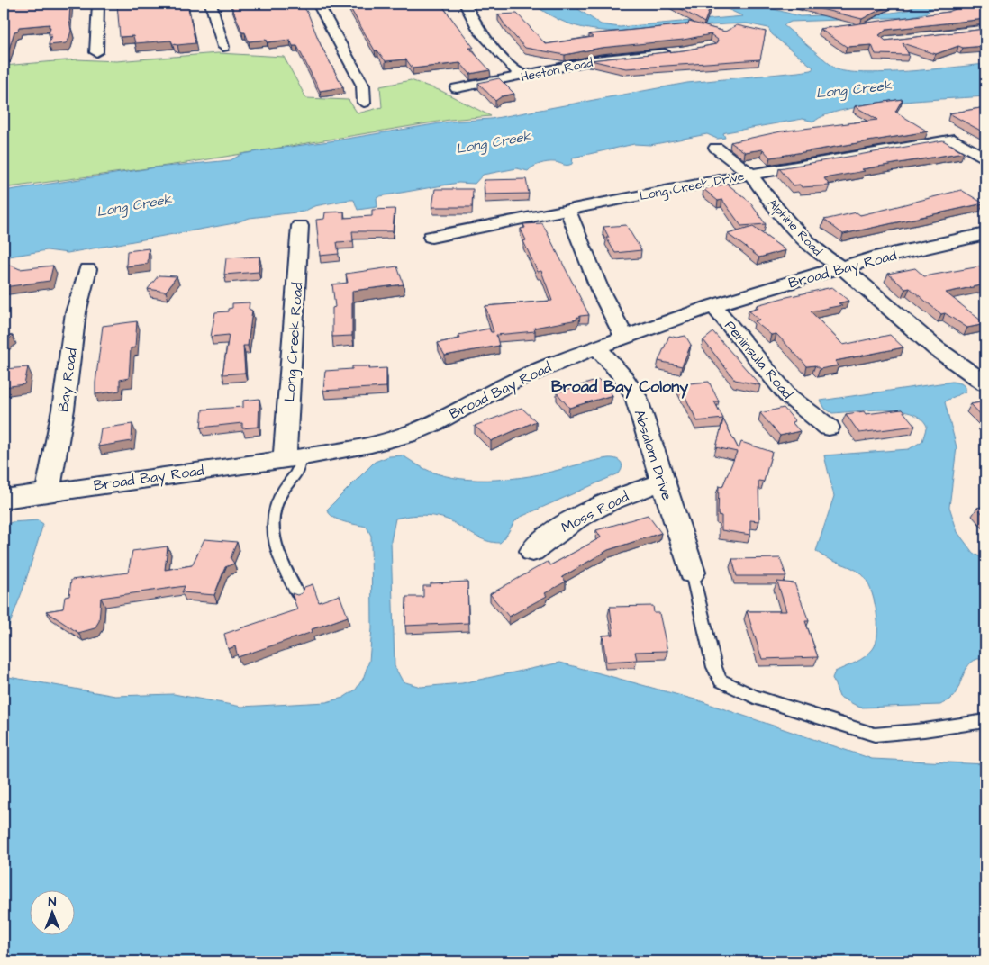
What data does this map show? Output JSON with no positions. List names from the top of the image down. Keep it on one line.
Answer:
{"streets":{"street":["Heston Road","Long Creek Drive","Alphine Road","Broad Bay Road","Long Creek Road","Peninsula Road","Bay Road","Absalom Drive","Moss Road"]},"crossings":[["Long Creek Drive","Alphine Road"],["Alphine Road","Broad Bay Road"],["Broad Bay Road","Long Creek Road"],["Broad Bay Road","Peninsula Road"],["Broad Bay Road","Bay Road"],["Broad Bay Road","Absalom Drive"],["Absalom Drive","Moss Road"]],"districts":["Broad Bay Colony"],"water":["Long Creek"],"north":"top"}
